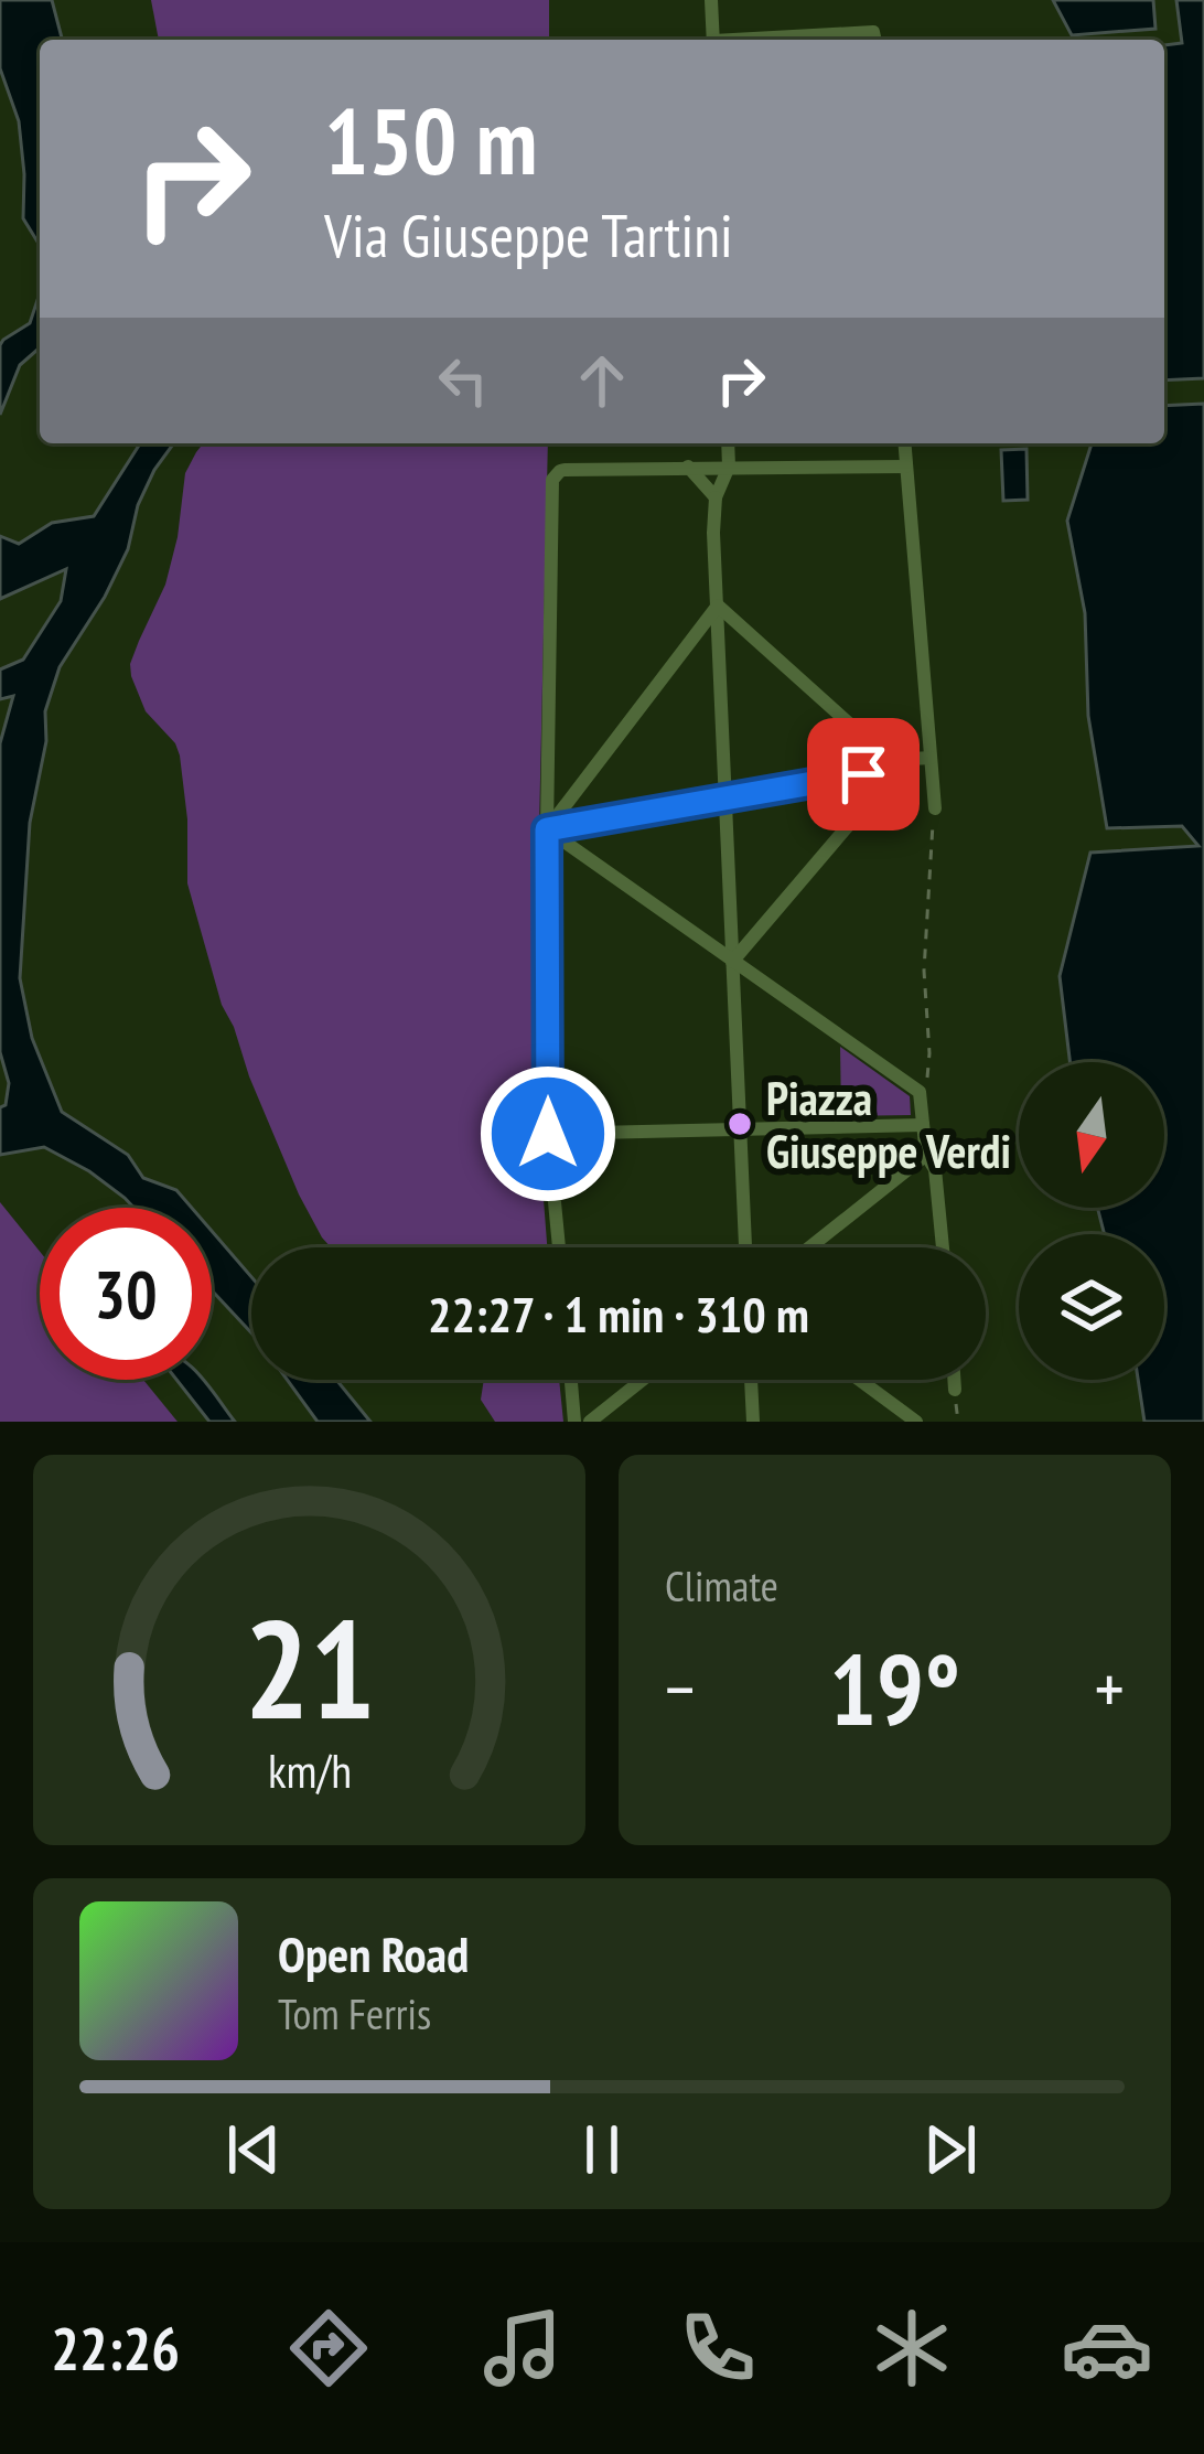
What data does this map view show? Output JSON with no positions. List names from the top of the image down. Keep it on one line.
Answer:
{"places":["Piazza Giuseppe Verdi"],"north":"bottom","page":{"turn":["150 m","Via Giuseppe Tartini"],"limit":"30","trip":"22:27 · 1 min · 310 m","tile":"Climate","heat":["−","19°","+"],"song":["Open Road","Tom Ferris"],"tabs":"22:26","gauge":["21","km/h"]}}
